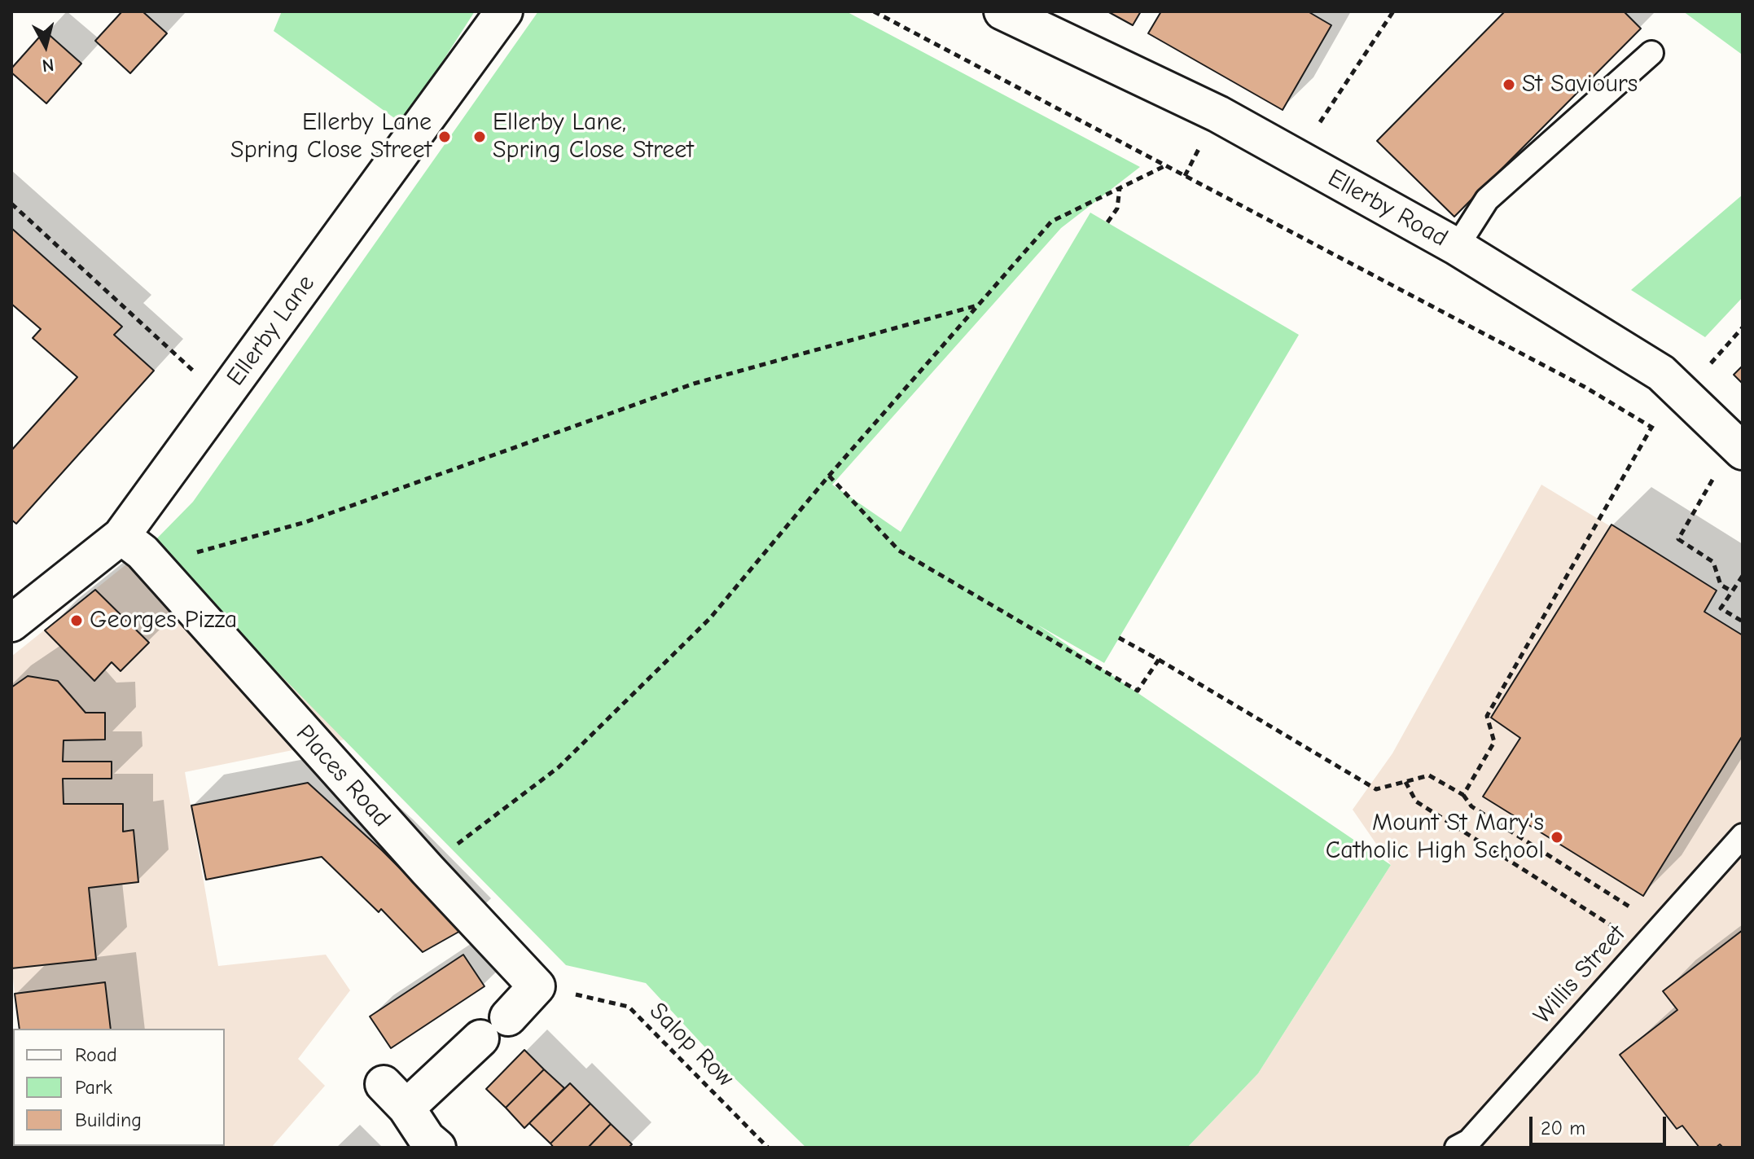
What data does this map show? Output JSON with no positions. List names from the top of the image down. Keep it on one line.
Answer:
{"streets":{"street":["Ellerby Road","Ellerby Lane","Places Road"],"lane":["Willis Street"],"path":["Salop Row"]},"crossings":[["Ellerby Lane","Places Road"],["Places Road","Salop Row"]],"places":["St Saviours","Ellerby Lane Spring Close Street","Ellerby Lane, Spring Close Street","Georges Pizza","Mount St Mary's Catholic High School"],"legend":["Road","Park","Building"],"scale_bar":"20 m","north":"bottom"}
